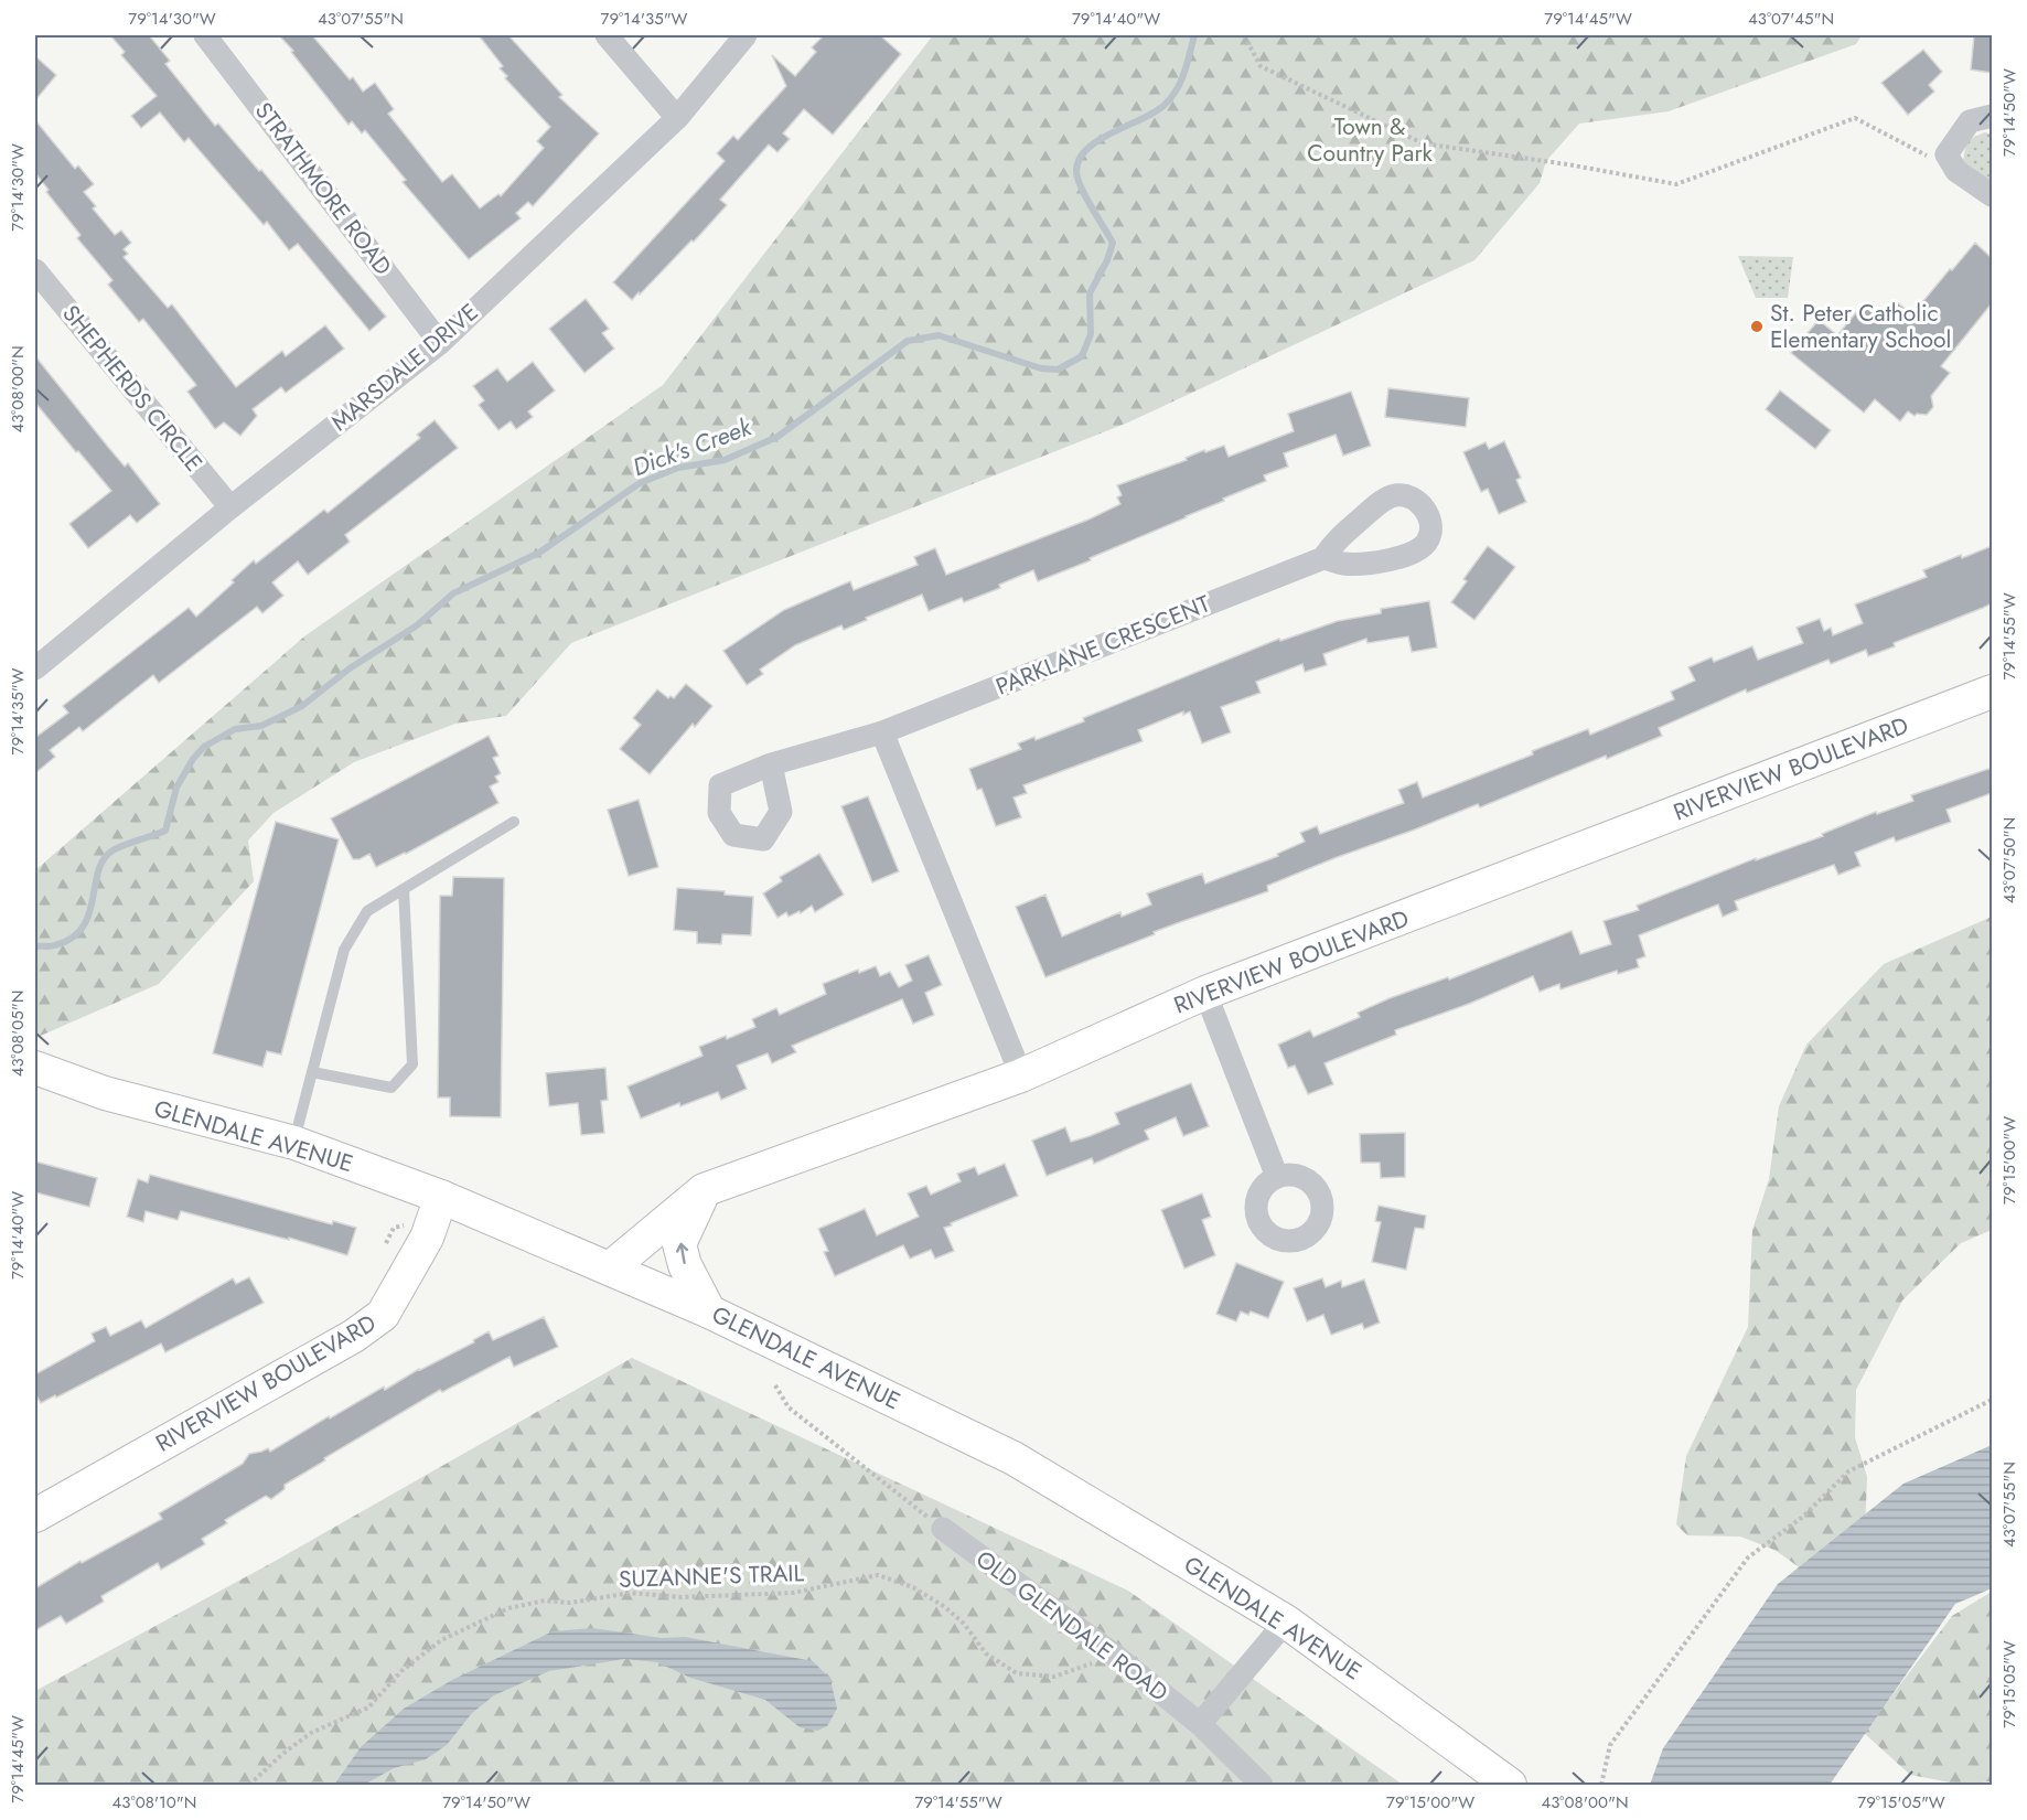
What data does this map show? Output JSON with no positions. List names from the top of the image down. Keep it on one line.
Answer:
{"streets":{"street":["STRATHMORE ROAD","MARSDALE DRIVE","SHEPHERDS CIRCLE","PARKLANE CRESCENT","RIVERVIEW BOULEVARD","GLENDALE AVENUE","OLD GLENDALE ROAD"],"path":["SUZANNE'S TRAIL"]},"crossings":[["STRATHMORE ROAD","MARSDALE DRIVE"],["MARSDALE DRIVE","SHEPHERDS CIRCLE"],["RIVERVIEW BOULEVARD","GLENDALE AVENUE"],["SUZANNE'S TRAIL","OLD GLENDALE ROAD"]],"water":["Dick's Creek"],"parks":["Town & Country Park"],"places":["St. Peter Catholic Elementary School"],"coordinates":["79°14'30\"W","43°07'55\"N","79°14'35\"W","79°14'40\"W","79°14'45\"W","43°07'45\"N","79°14'50\"W","43°08'00\"N","79°14'55\"W","43°07'50\"N","43°08'05\"N","79°15'00\"W","79°15'05\"W","43°08'10\"N"]}
